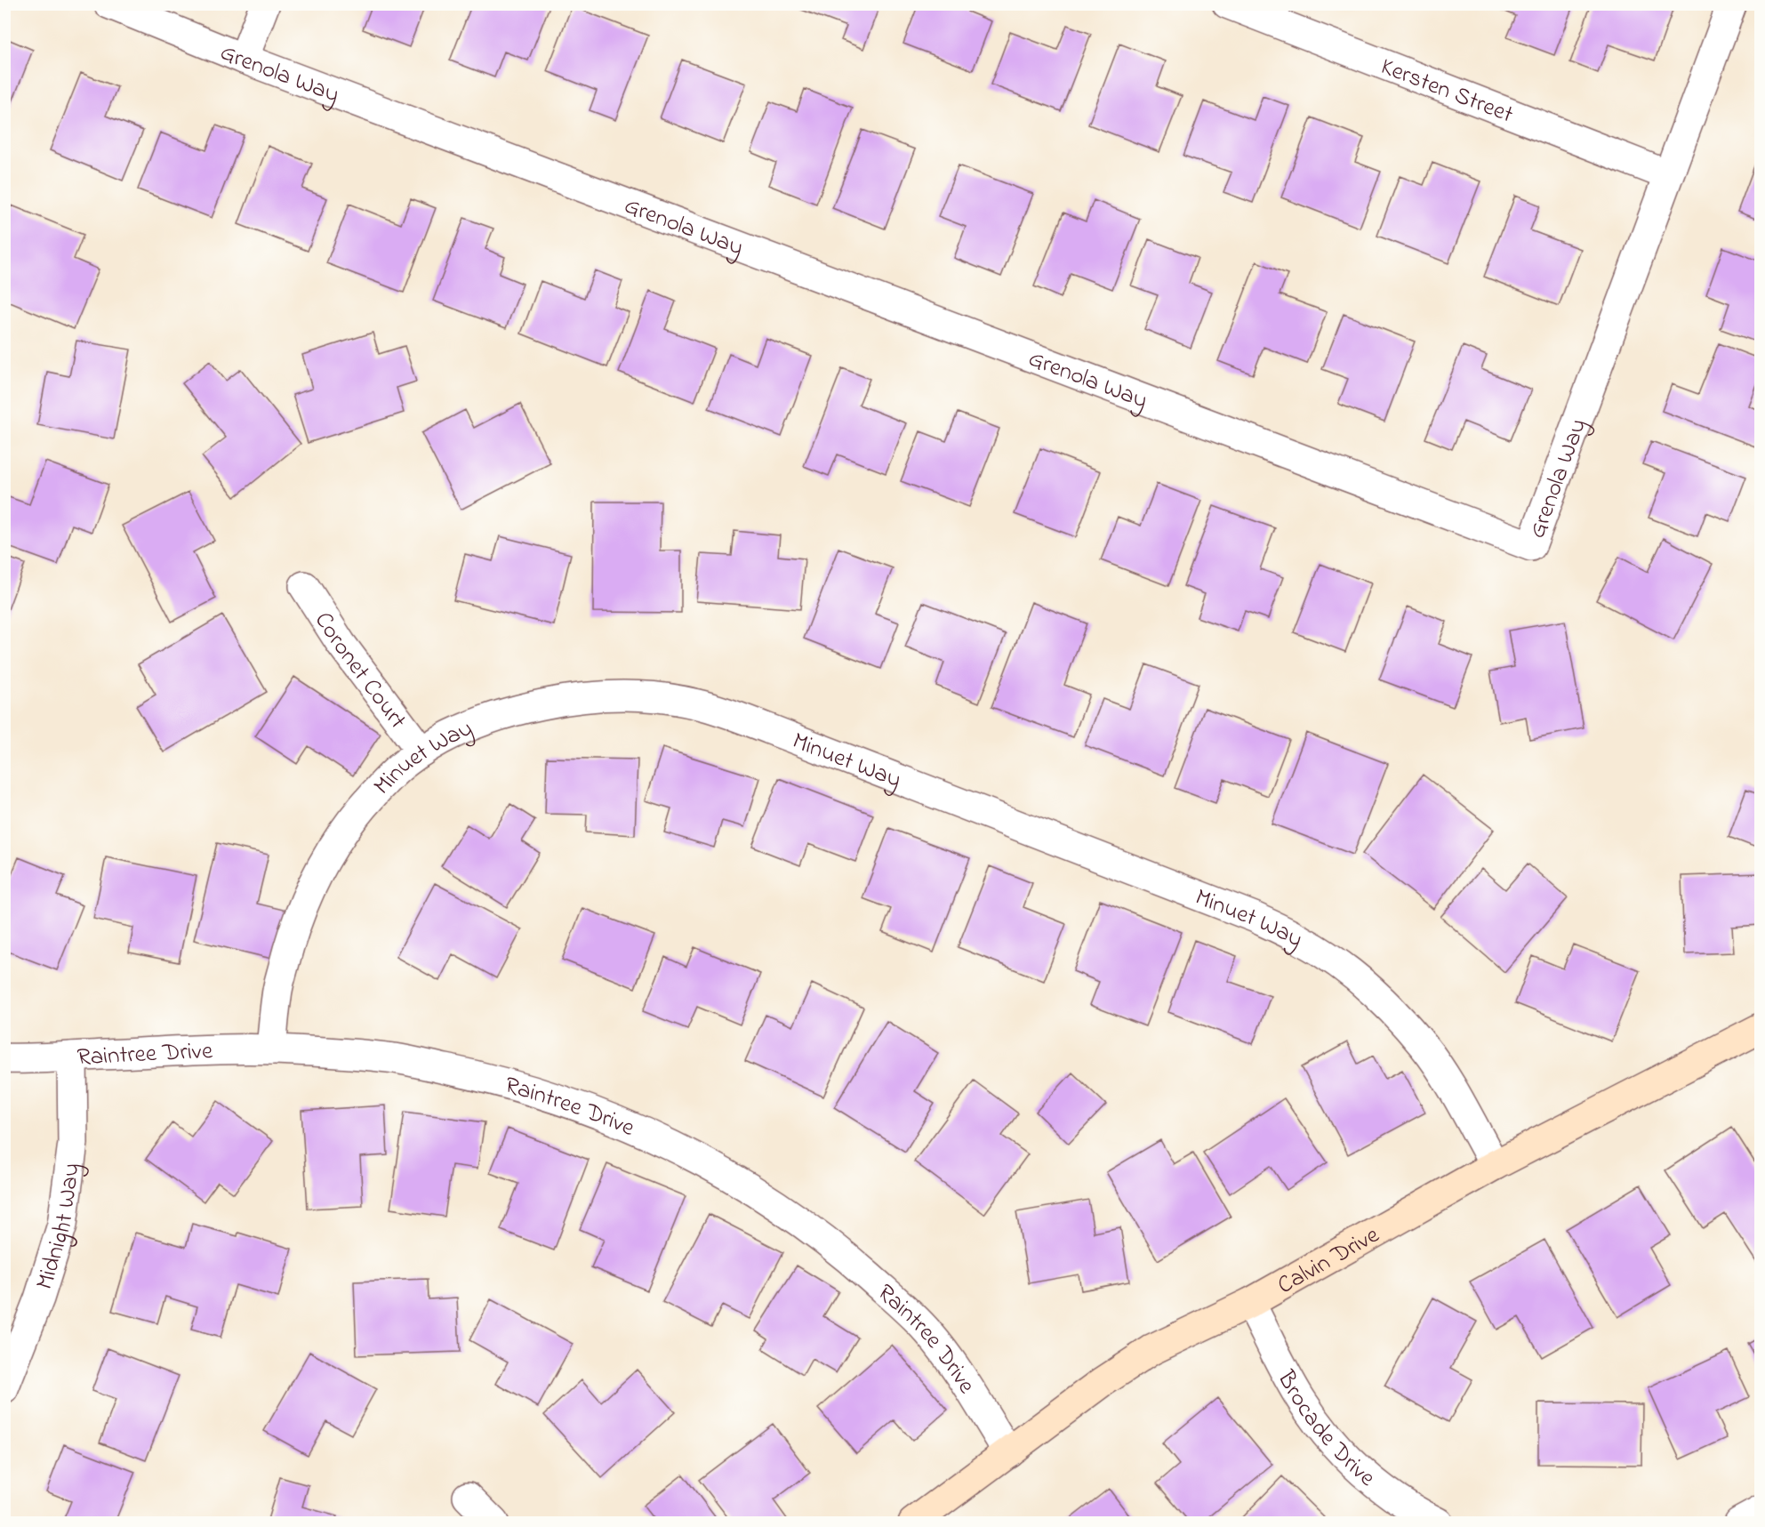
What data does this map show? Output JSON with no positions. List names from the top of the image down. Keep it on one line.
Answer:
{"streets":{"street":["Grenola Way","Kersten Street","Coronet Court","Minuet Way","Raintree Drive","Midnight Way","Calvin Drive","Brocade Drive"]},"crossings":[["Grenola Way","Kersten Street"],["Coronet Court","Minuet Way"],["Minuet Way","Raintree Drive"],["Minuet Way","Calvin Drive"],["Raintree Drive","Midnight Way"],["Raintree Drive","Calvin Drive"],["Calvin Drive","Brocade Drive"]]}
